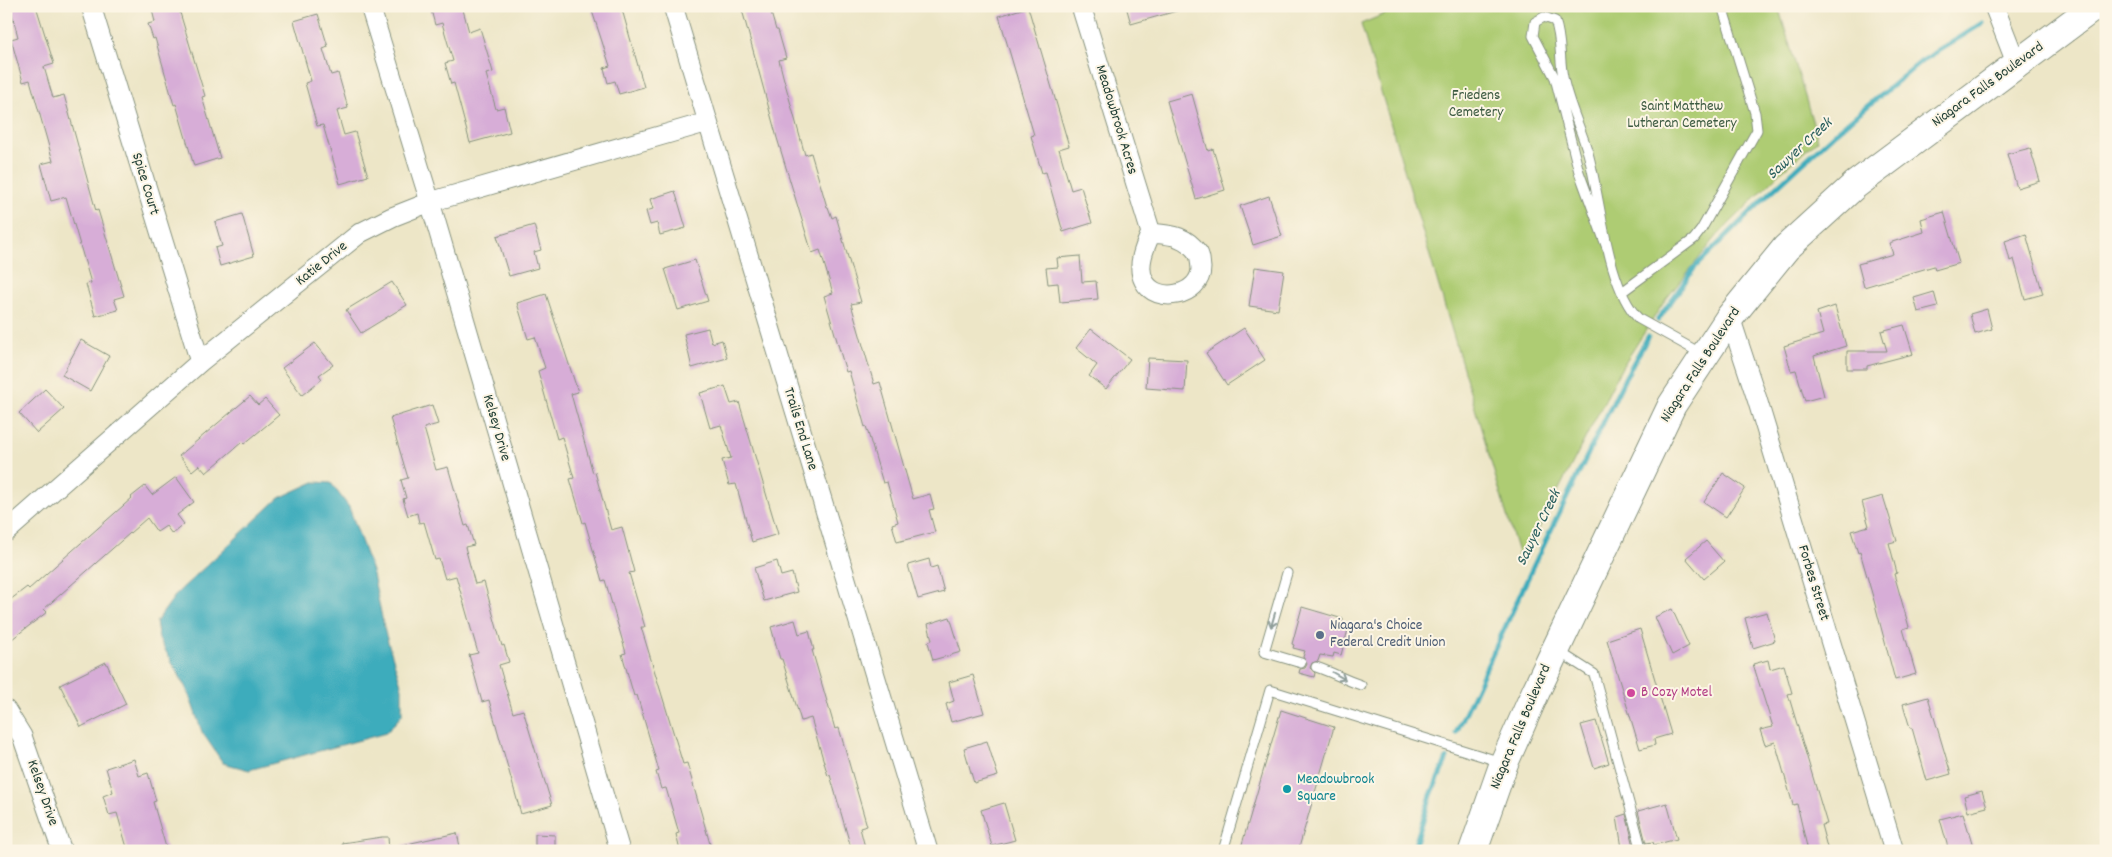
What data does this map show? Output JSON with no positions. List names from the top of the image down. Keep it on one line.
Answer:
{"streets":{"main road":["Niagara Falls Boulevard"],"street":["Meadowbrook Acres","Spice Court","Katie Drive","Kelsey Drive","Trails End Lane","Forbes Street"]},"crossings":[["Niagara Falls Boulevard","Forbes Street"],["Spice Court","Katie Drive"],["Katie Drive","Kelsey Drive"],["Katie Drive","Trails End Lane"]],"water":["Sawyer Creek"],"parks":["Friedens Cemetery","Saint Matthew Lutheran Cemetery"],"places":["Niagara's Choice Federal Credit Union","B Cozy Motel","Meadowbrook Square"]}
